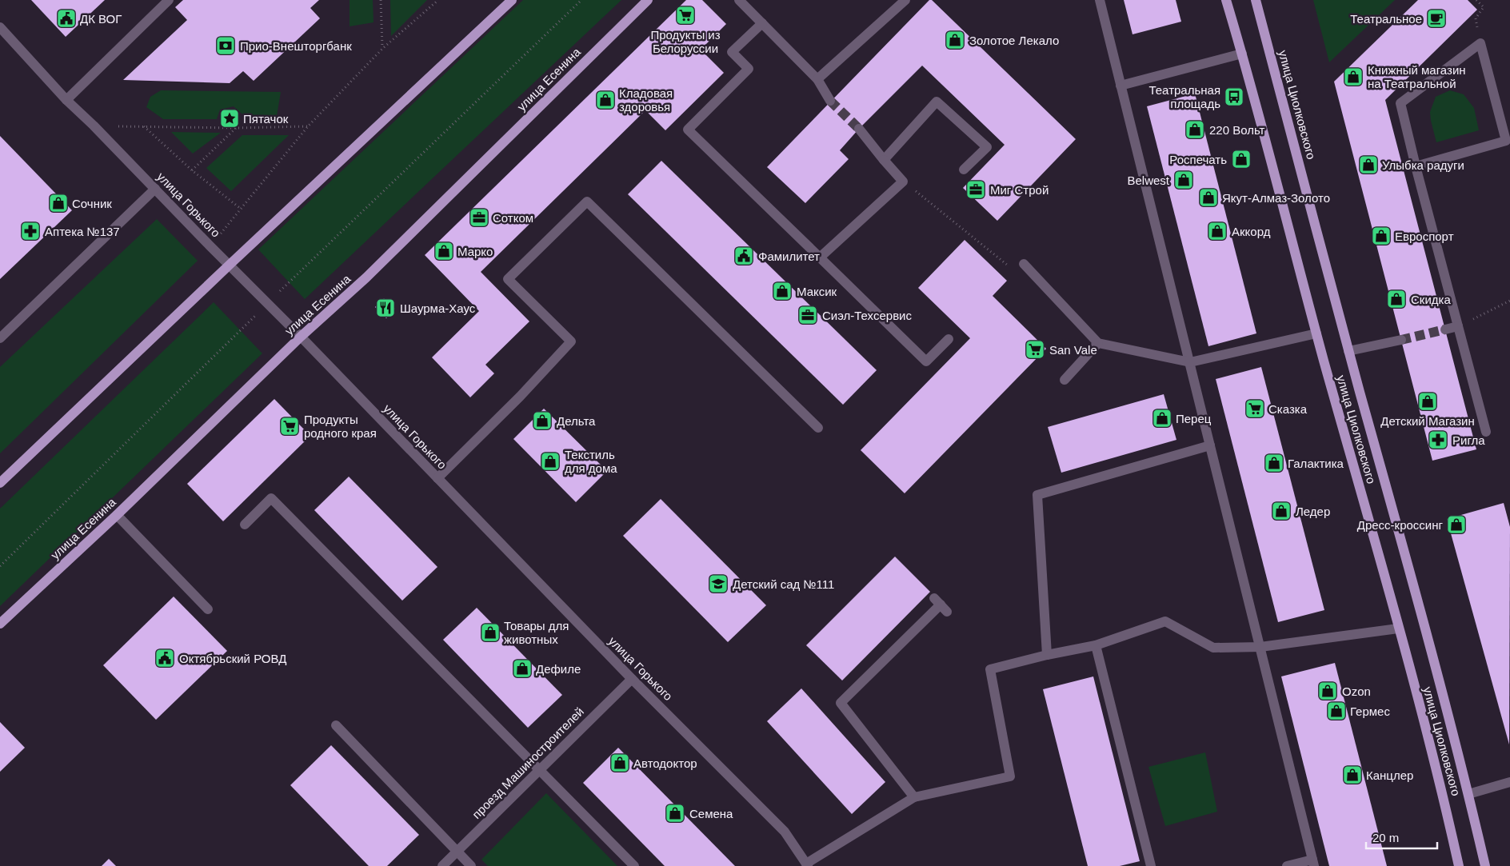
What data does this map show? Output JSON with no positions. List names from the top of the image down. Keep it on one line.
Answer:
{"streets":{"main road":["улица Есенина","улица Циолковского"],"street":["улица Горького","проезд Машиностроителей"]},"crossings":[["улица Есенина","улица Горького"],["улица Горького","проезд Машиностроителей"]],"places":{"supermarket":["Продукты из Белоруссии","San Vale","Сказка","Продукты родного края"],"public building":["ДК ВОГ","Фамилитет","Октябрьский РОВД"],"cafe":["Театральное"],"shop":["Золотое Лекало","Книжный магазин на Театральной","Кладовая здоровья","220 Вольт","Роспечать","Улыбка радуги","Belwest","Якут-Алмаз-Золото","Сочник","Аккорд","Евроспорт","Марко","Максик","Скидка","Детский Магазин","Перец","Дельта","Текстиль для дома","Галактика","Ледер","Дресс-кроссинг","Товары для животных","Дефиле","Ozon","Гермес","Автодоктор","Канцлер","Семена"],"bank":["Прио-Внешторгбанк"],"bus stop":["Театральная площадь"],"place":["Пятачок"],"office":["Миг Строй","Сотком","Сиэл-Техсервис"],"pharmacy":["Аптека №137","Ригла"],"restaurant":["Шаурма-Хаус"],"school or university":["Детский сад №111"]},"scale_bar":"20 m"}
